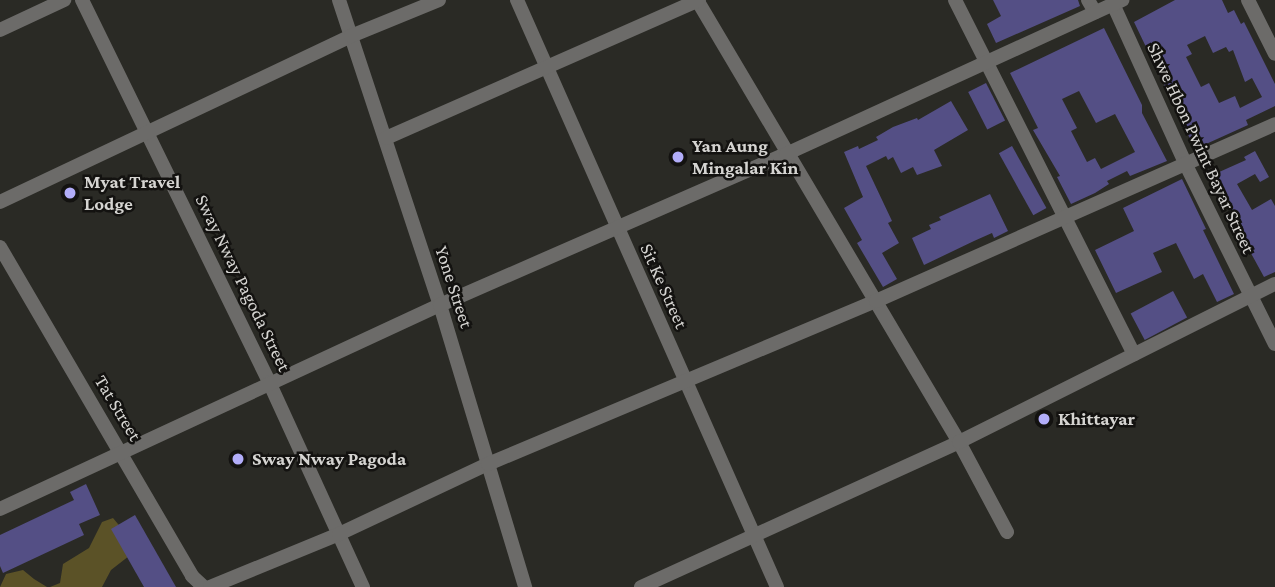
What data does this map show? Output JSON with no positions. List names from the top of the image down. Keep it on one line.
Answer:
{"streets":{"street":["Shwe Hbon Pwint Bayar Street","Sway Nway Pagoda Street","Sit Ke Street","Yone Street","Tat Street"]},"places":["Yan Aung Mingalar Kin","Myat Travel Lodge","Khittayar","Sway Nway Pagoda"]}
